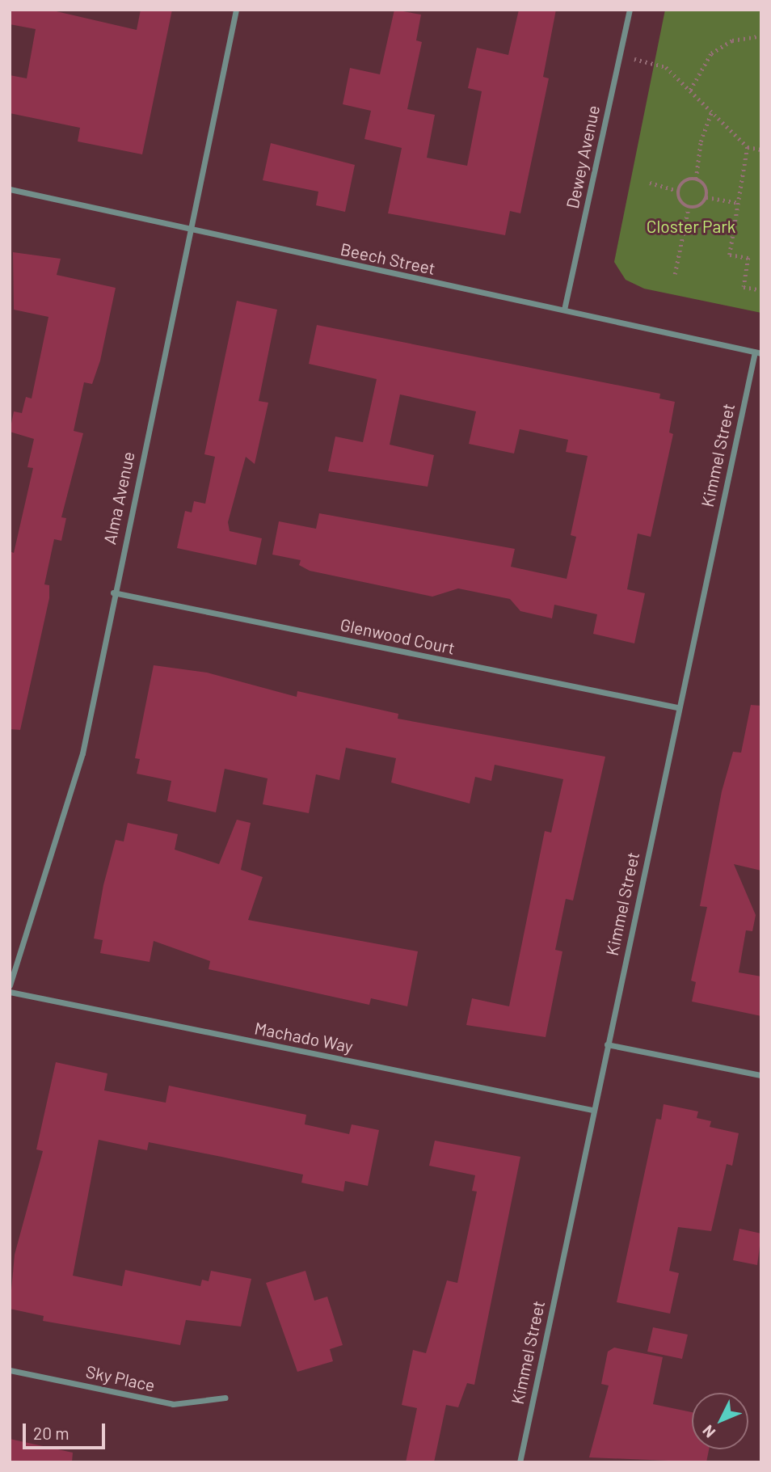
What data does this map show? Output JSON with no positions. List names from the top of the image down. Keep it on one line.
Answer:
{"streets":{"street":["Dewey Avenue","Beech Street","Kimmel Street","Alma Avenue","Glenwood Court","Machado Way","Sky Place"]},"crossings":[["Dewey Avenue","Beech Street"],["Beech Street","Kimmel Street"],["Beech Street","Alma Avenue"],["Kimmel Street","Glenwood Court"],["Kimmel Street","Machado Way"],["Alma Avenue","Glenwood Court"]],"parks":["Closter Park"],"scale_bar":"20 m","north":"bottom left"}
